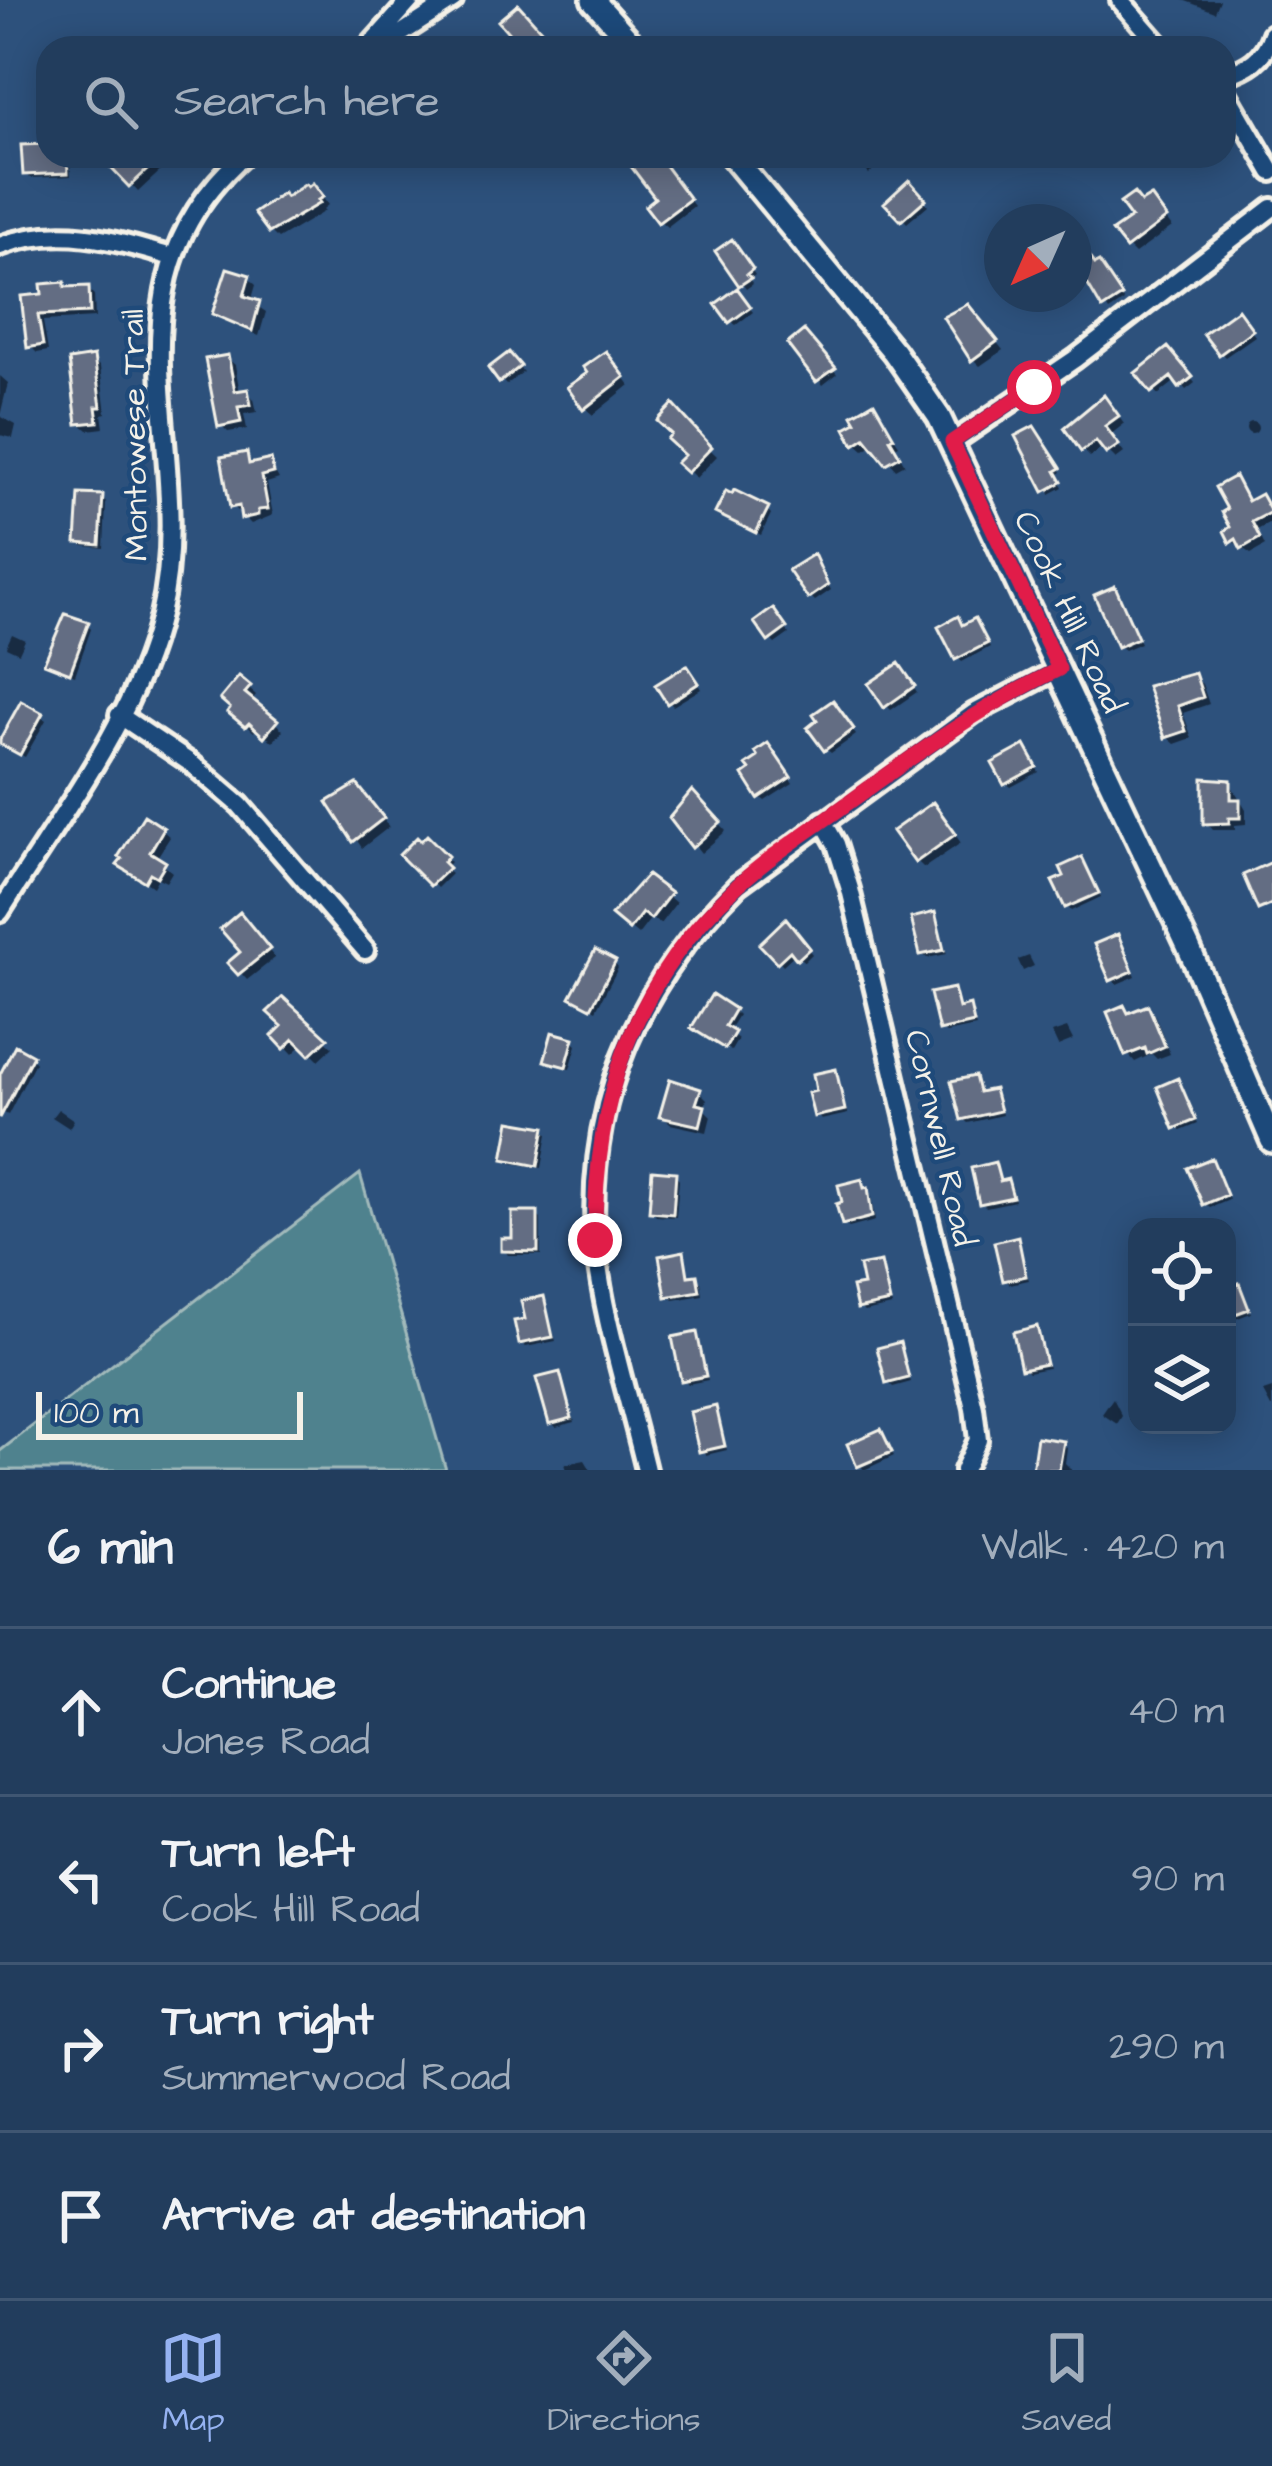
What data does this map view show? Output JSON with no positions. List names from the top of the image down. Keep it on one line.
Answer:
{"streets":{"street":["Montowese Trail","Cook Hill Road","Cornwell Road"]},"scale_bar":"100 m","north":"bottom left","page":{"search":"Search here","scale":"100 m","heading":["6 min","Walk · 420 m"],"list":[["Continue","Jones Road","40 m"],["Turn left","Cook Hill Road","90 m"],["Turn right","Summerwood Road","290 m"],"Arrive at destination"],"nav":["Map","Directions","Saved"]}}
